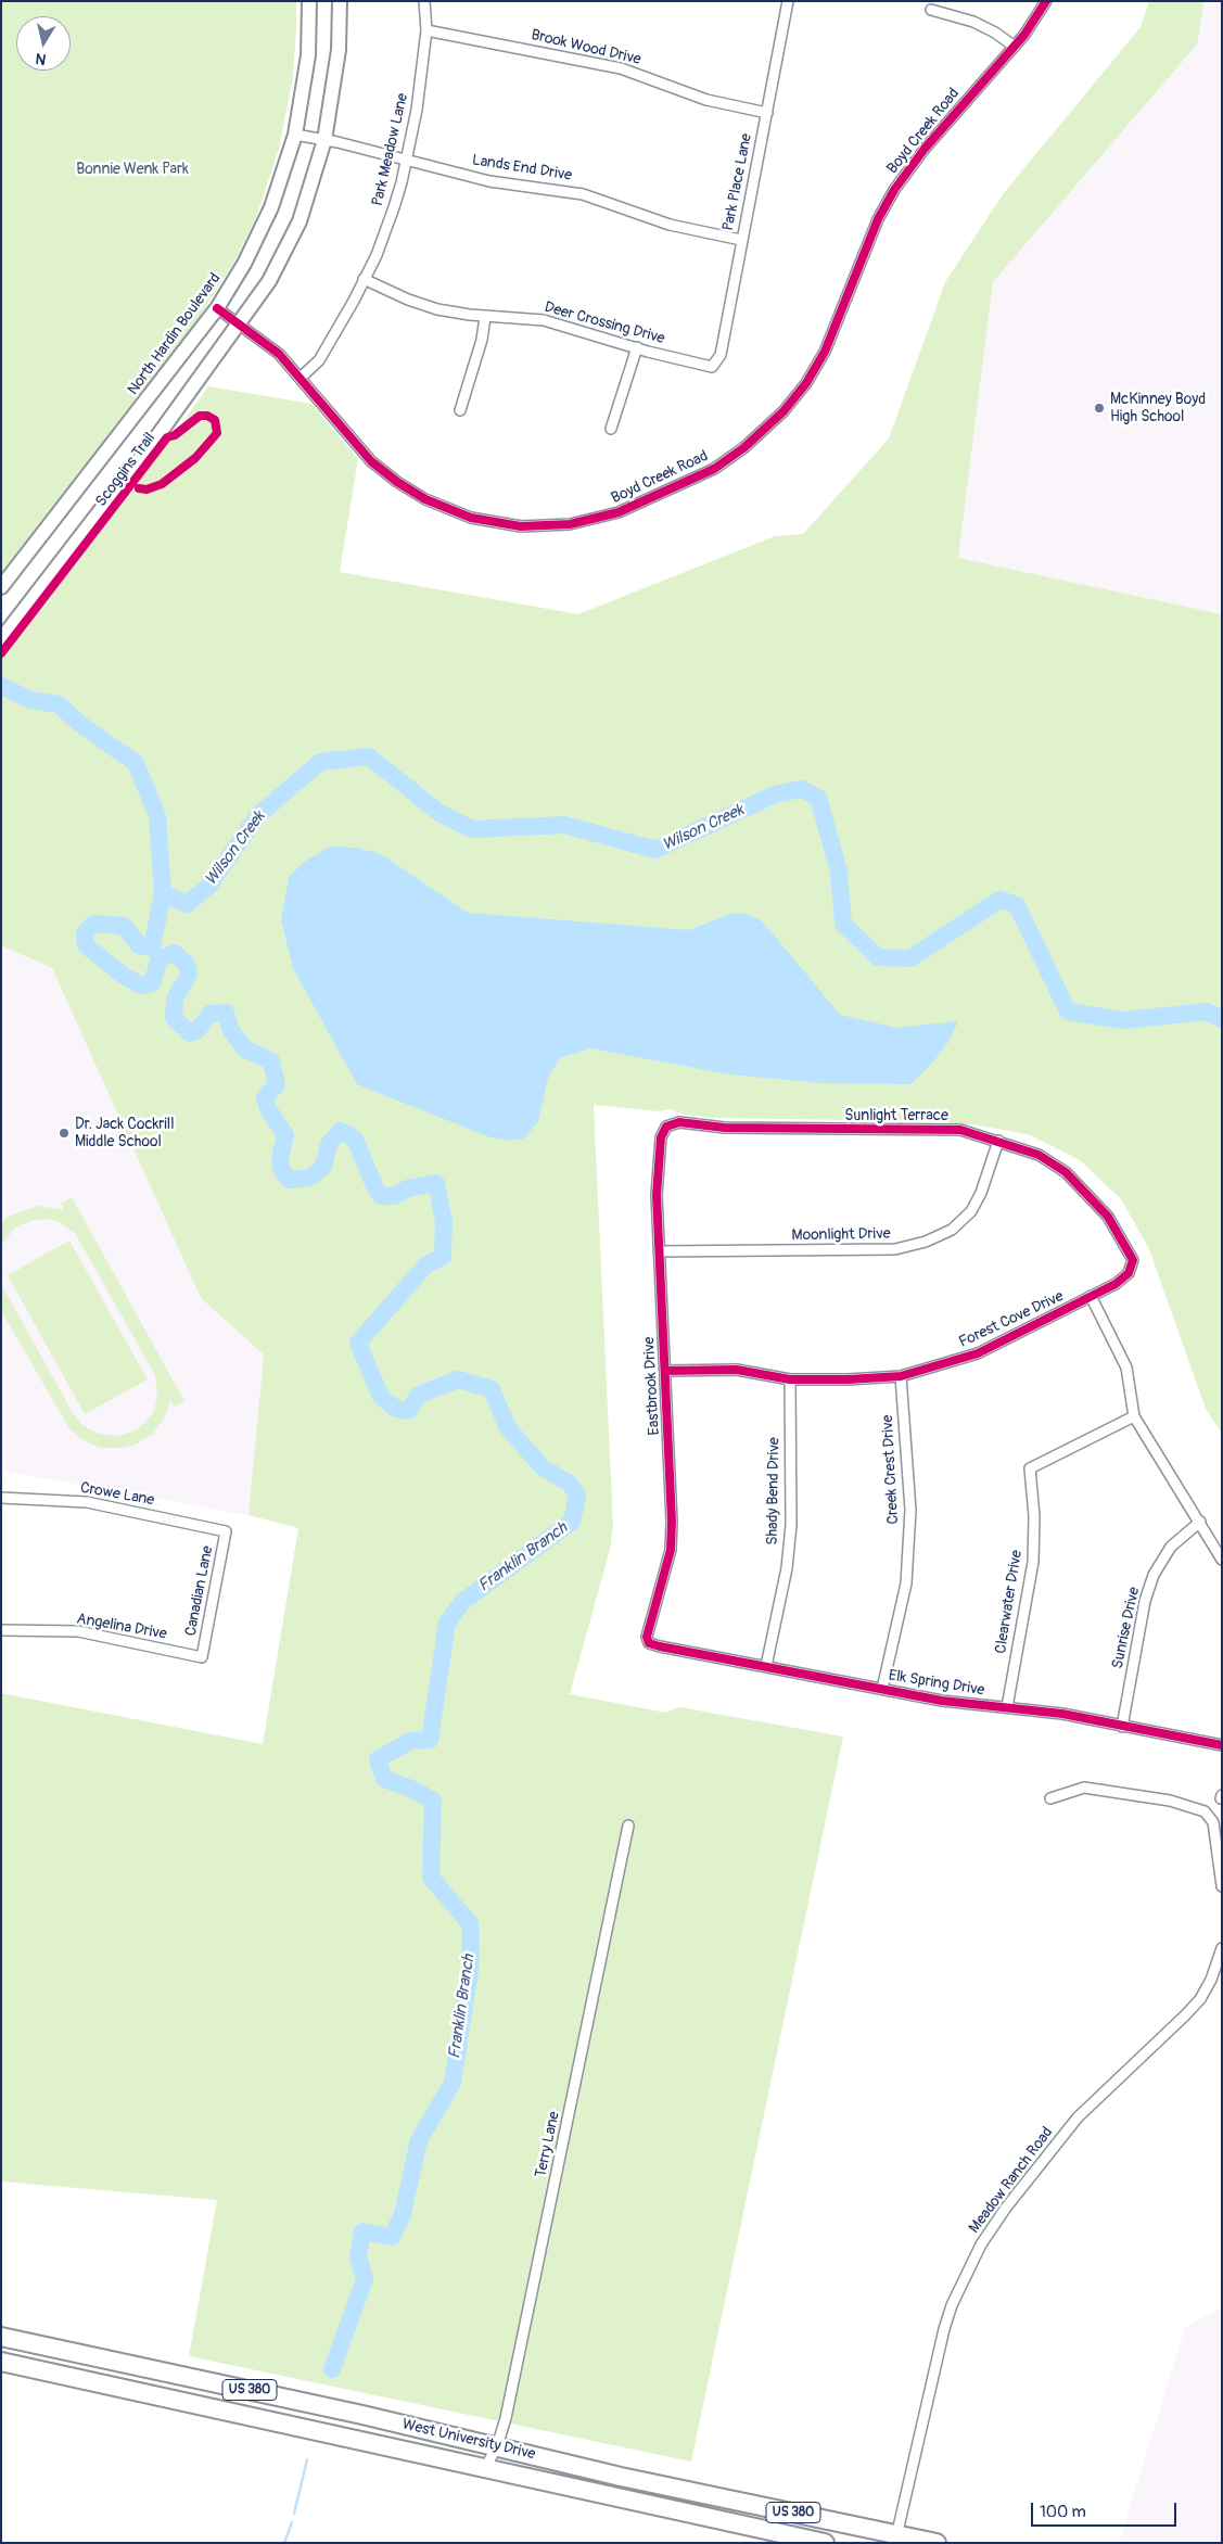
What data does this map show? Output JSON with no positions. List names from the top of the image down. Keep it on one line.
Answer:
{"streets":{"highway":["US 380","West University Drive"],"main road":["North Hardin Boulevard"],"street":["Brook Wood Drive","Boyd Creek Road","Park Meadow Lane","Lands End Drive","Park Place Lane","Deer Crossing Drive","Sunlight Terrace","Moonlight Drive","Forest Cove Drive","Eastbrook Drive","Creek Crest Drive","Shady Bend Drive","Crowe Lane","Canadian Lane","Clearwater Drive","Angelina Drive","Sunrise Drive","Elk Spring Drive","Terry Lane","Meadow Ranch Road"],"cycle path":["Scoggins Trail"]},"crossings":[["Brook Wood Drive","Park Meadow Lane"],["Brook Wood Drive","Park Place Lane"],["Boyd Creek Road","Park Meadow Lane"],["Boyd Creek Road","North Hardin Boulevard"],["Park Meadow Lane","Lands End Drive"],["Park Meadow Lane","Deer Crossing Drive"],["Lands End Drive","Park Place Lane"],["Lands End Drive","North Hardin Boulevard"],["Park Place Lane","Deer Crossing Drive"],["Sunlight Terrace","Moonlight Drive"],["Sunlight Terrace","Forest Cove Drive"],["Sunlight Terrace","Eastbrook Drive"],["Moonlight Drive","Eastbrook Drive"],["Forest Cove Drive","Eastbrook Drive"],["Forest Cove Drive","Creek Crest Drive"],["Forest Cove Drive","Shady Bend Drive"],["Eastbrook Drive","Elk Spring Drive"],["Creek Crest Drive","Elk Spring Drive"],["Shady Bend Drive","Elk Spring Drive"],["Crowe Lane","Canadian Lane"],["Canadian Lane","Angelina Drive"],["Clearwater Drive","Elk Spring Drive"],["Sunrise Drive","Elk Spring Drive"],["Terry Lane","West University Drive"],["Meadow Ranch Road","West University Drive"]],"water":["Wilson Creek","Franklin Branch"],"parks":["Bonnie Wenk Park"],"places":["McKinney Boyd High School","Dr. Jack Cockrill Middle School"],"scale_bar":"100 m","north":"bottom"}
